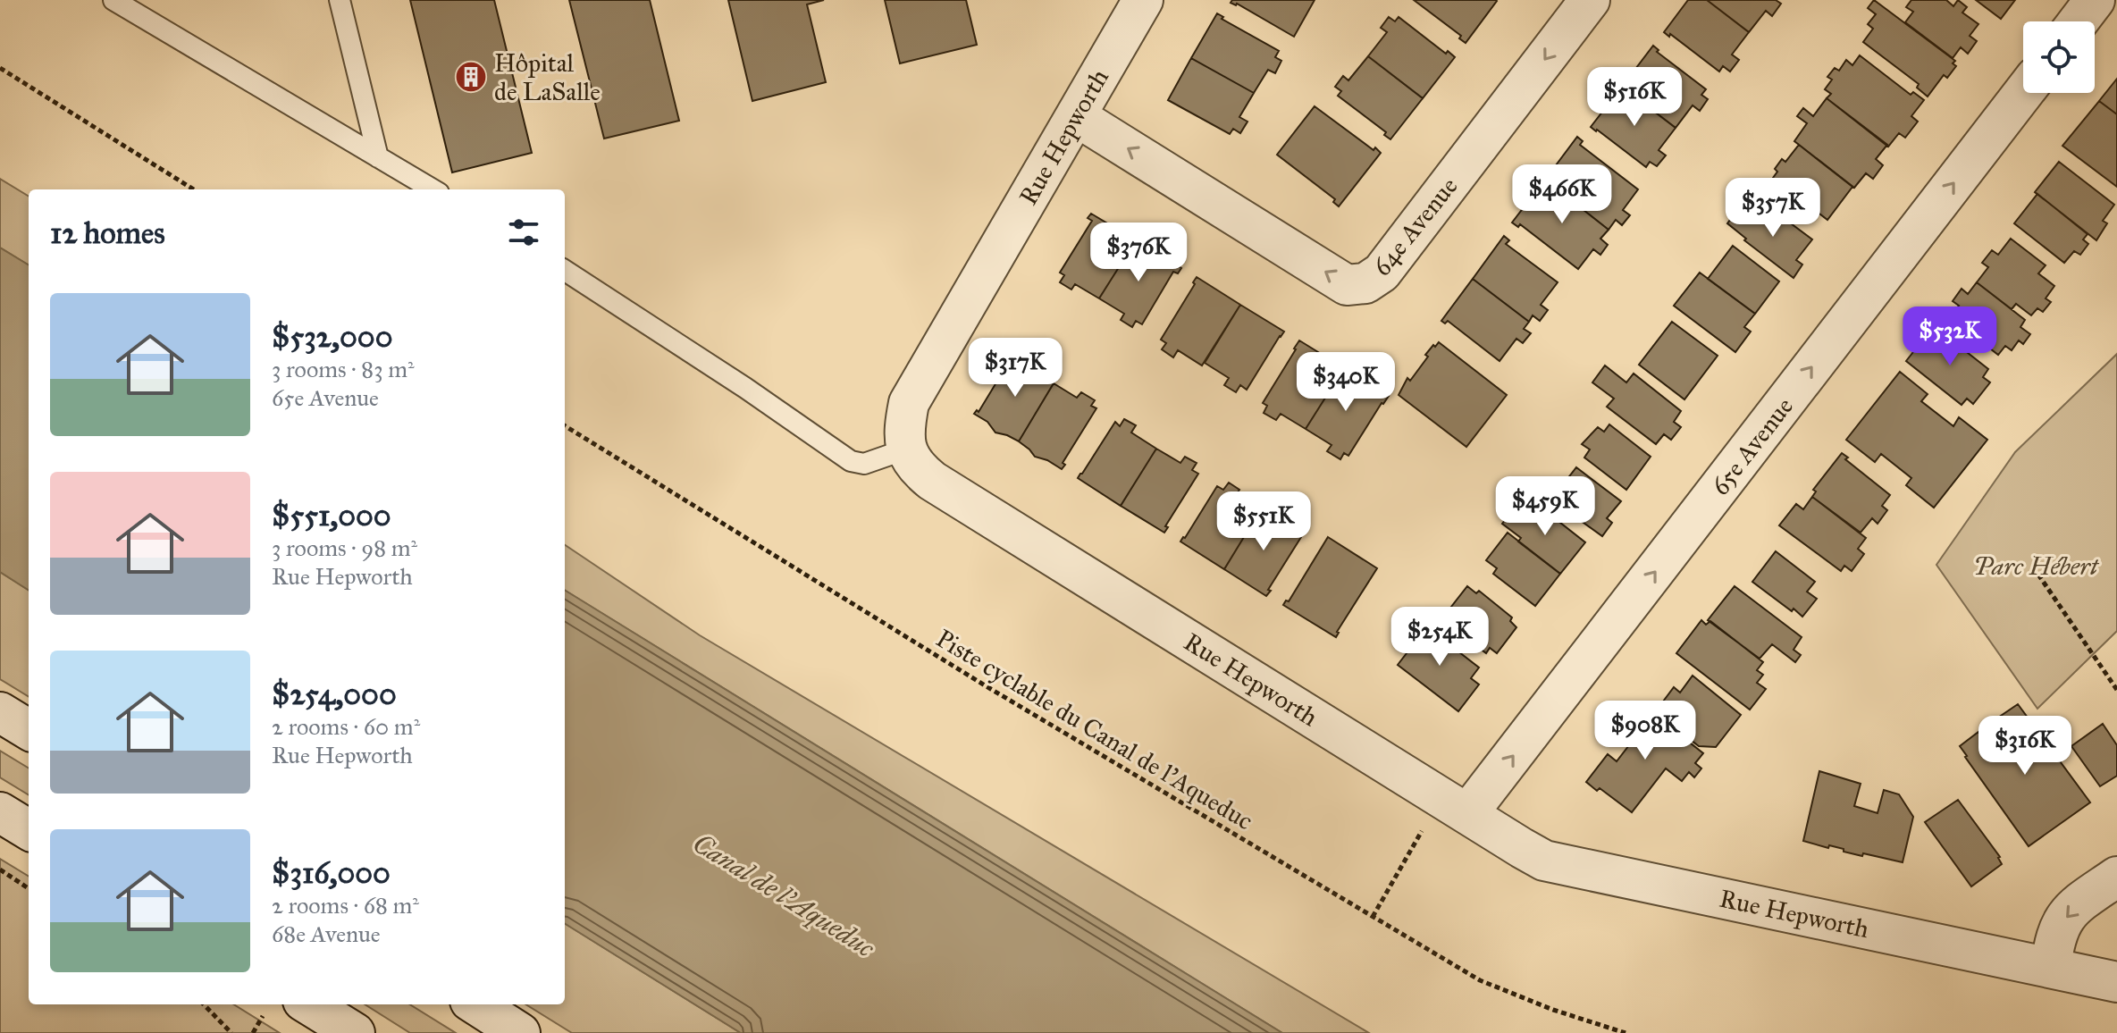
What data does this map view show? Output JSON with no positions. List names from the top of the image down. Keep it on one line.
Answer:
{"streets":{"street":["Rue Hepworth","64e Avenue","65e Avenue"],"path":["Piste cyclable du Canal de l'Aqueduc"]},"crossings":[["Rue Hepworth","64e Avenue"],["Rue Hepworth","65e Avenue"]],"one_way":["65e Avenue"],"water":["Canal de l'Aqueduc"],"parks":["Parc Hébert"],"places":{"building":["Hôpital de LaSalle"]},"page":{"price":["$516K","$466K","$357K","$376K","$532K","$317K","$340K","$459K","$551K","$254K","$908K","$316K"],"heading":"12 homes","list":[{"name":"$532,000","note":"3 rooms · 83 m² · 65e Avenue"},{"name":"$551,000","note":"3 rooms · 98 m² · Rue Hepworth"},{"name":"$254,000","note":"2 rooms · 60 m² · Rue Hepworth"},{"name":"$316,000","note":"2 rooms · 68 m² · 68e Avenue"}]}}
